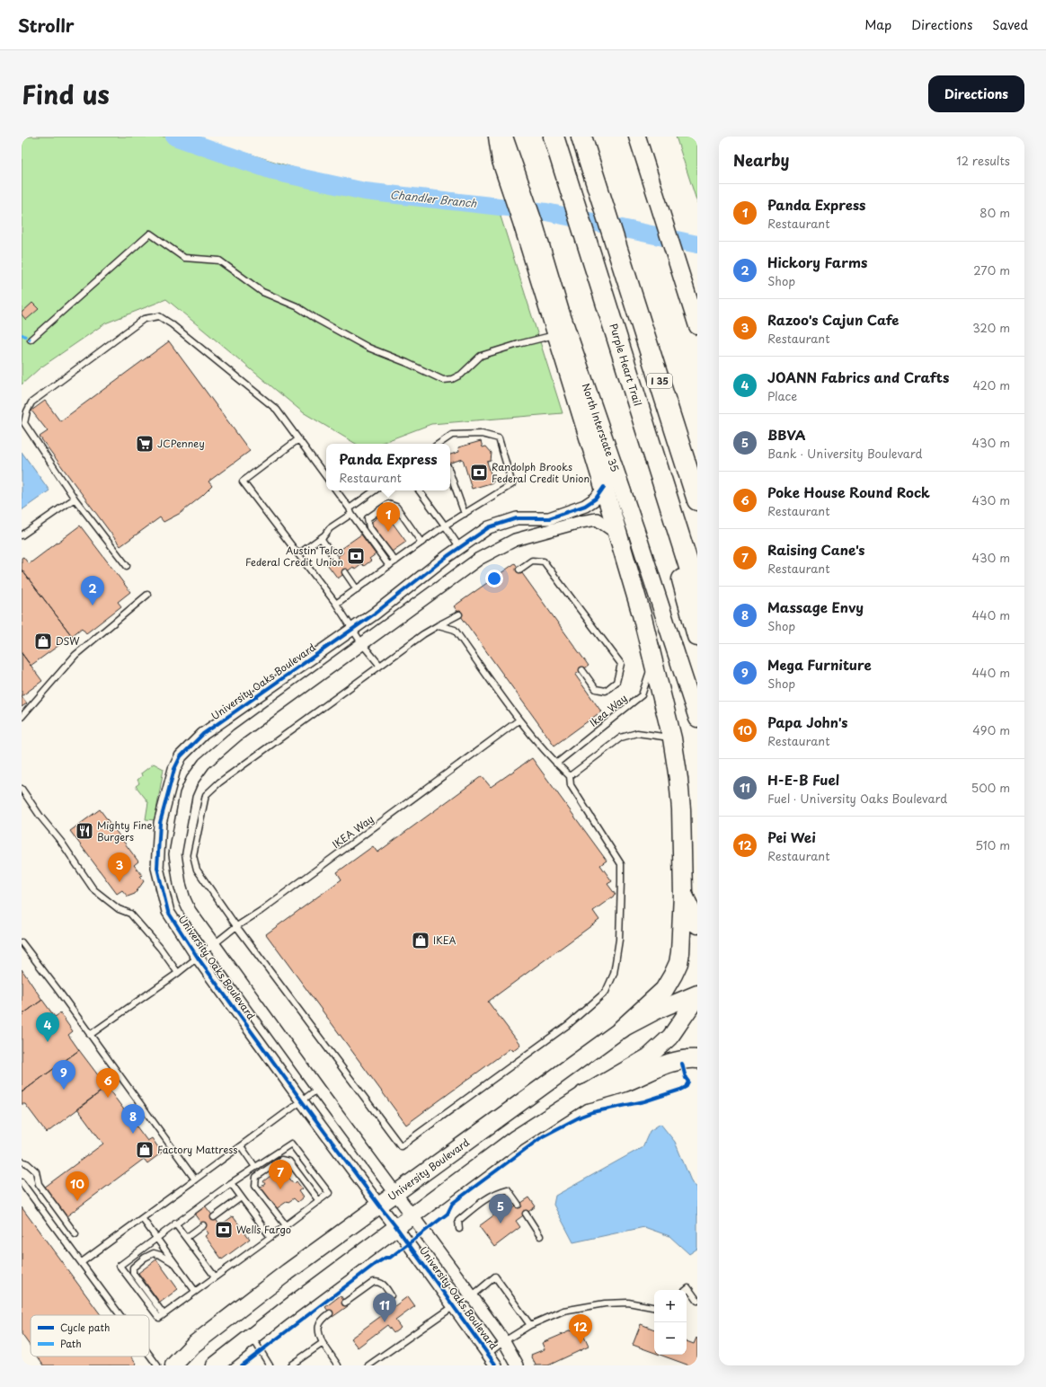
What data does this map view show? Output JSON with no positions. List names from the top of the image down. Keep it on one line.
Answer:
{"streets":{"highway":["Purple Heart Trail","I 35"],"main road":["North Interstate 35","University Boulevard"],"street":["University Oaks Boulevard"],"lane":["Ikea Way","IKEA Way"]},"crossings":[["University Oaks Boulevard","IKEA Way"],["University Oaks Boulevard","University Boulevard"]],"water":["Chandler Branch"],"places":{"supermarket":["JCPenney"],"bank":["Randolph Brooks Federal Credit Union","Austin Telco Federal Credit Union","Wells Fargo"],"shop":["DSW","IKEA","Factory Mattress"],"restaurant":["Mighty Fine Burgers"]},"legend":["Cycle path","Path"],"page":{"header":"Strollr","nav":["Map","Directions","Saved"],"title":"Find us","buttons":"Directions","heading":["Nearby","12 results"],"list":[{"mark":"1","name":"Panda Express","note":"Restaurant","value":"80 m"},{"mark":"2","name":"Hickory Farms","note":"Shop","value":"270 m"},{"mark":"3","name":"Razoo's Cajun Cafe","note":"Restaurant","value":"320 m"},{"mark":"4","name":"JOANN Fabrics and Crafts","note":"Place","value":"420 m"},{"mark":"5","name":"BBVA","note":"Bank · University Boulevard","value":"430 m"},{"mark":"6","name":"Poke House Round Rock","note":"Restaurant","value":"430 m"},{"mark":"7","name":"Raising Cane's","note":"Restaurant","value":"430 m"},{"mark":"8","name":"Massage Envy","note":"Shop","value":"440 m"},{"mark":"9","name":"Mega Furniture","note":"Shop","value":"440 m"},{"mark":"10","name":"Papa John's","note":"Restaurant","value":"490 m"},{"mark":"11","name":"H-E-B Fuel","note":"Fuel · University Oaks Boulevard","value":"500 m"},{"mark":"12","name":"Pei Wei","note":"Restaurant","value":"510 m"}],"popup":["Panda Express","Restaurant"],"pins":["1","2","3","4","9","6","8","7","10","5","11","12"],"map_buttons":["+","−"]}}
